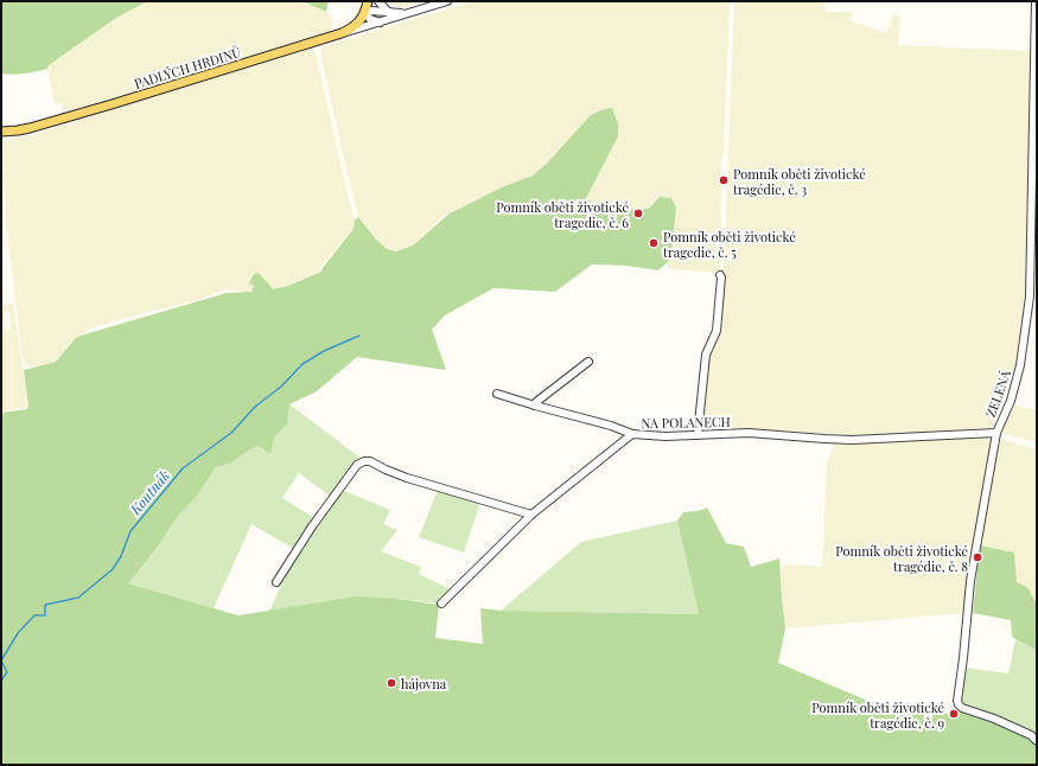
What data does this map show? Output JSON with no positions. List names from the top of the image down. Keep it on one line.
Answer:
{"streets":{"main road":["PADLÝCH HRDINŮ"],"street":["ZELENÁ","NA POLANECH"]},"crossings":[["ZELENÁ","NA POLANECH"]],"water":["Koutnák"],"places":["Pomník oběti životické tragédie, č. 3","Pomník oběti životické tragedie, č. 6","Pomník oběti životické tragedie, č. 5","Pomník oběti životické tragédie, č. 8","hájovna","Pomník oběti životické tragédie, č. 9"]}
